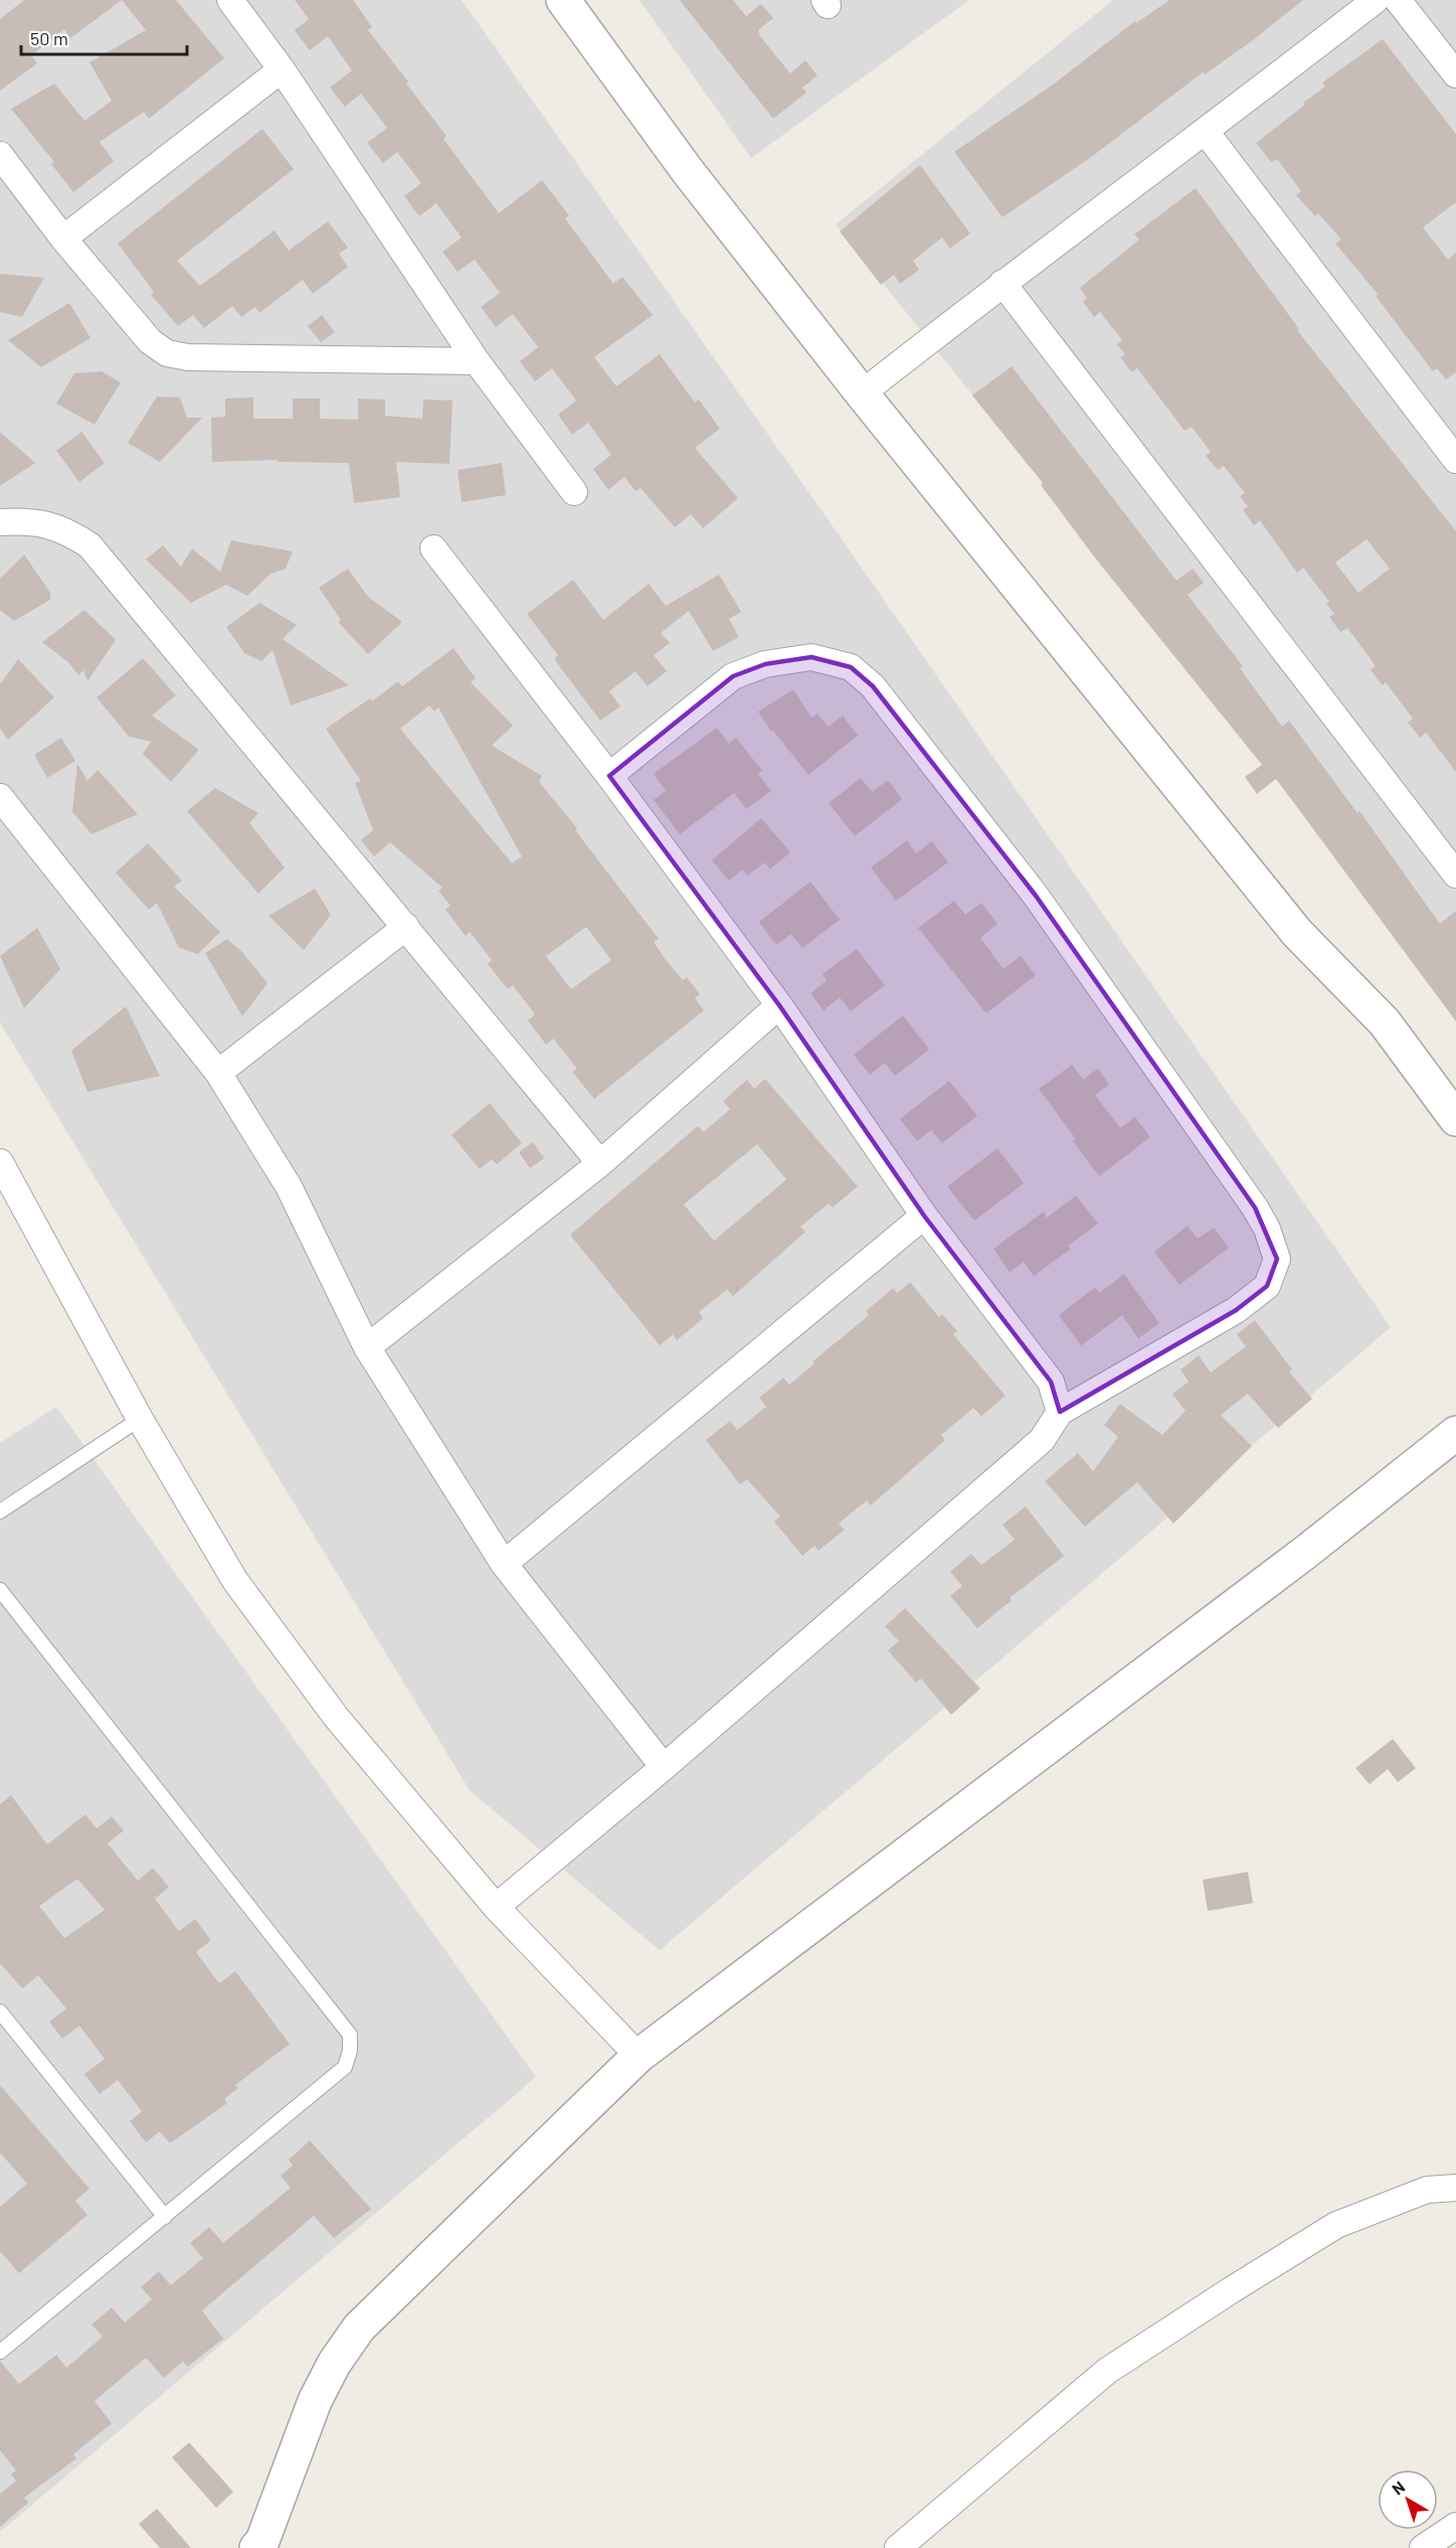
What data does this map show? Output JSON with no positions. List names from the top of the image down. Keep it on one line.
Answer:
{"scale_bar":"50 m","north":"top left"}
